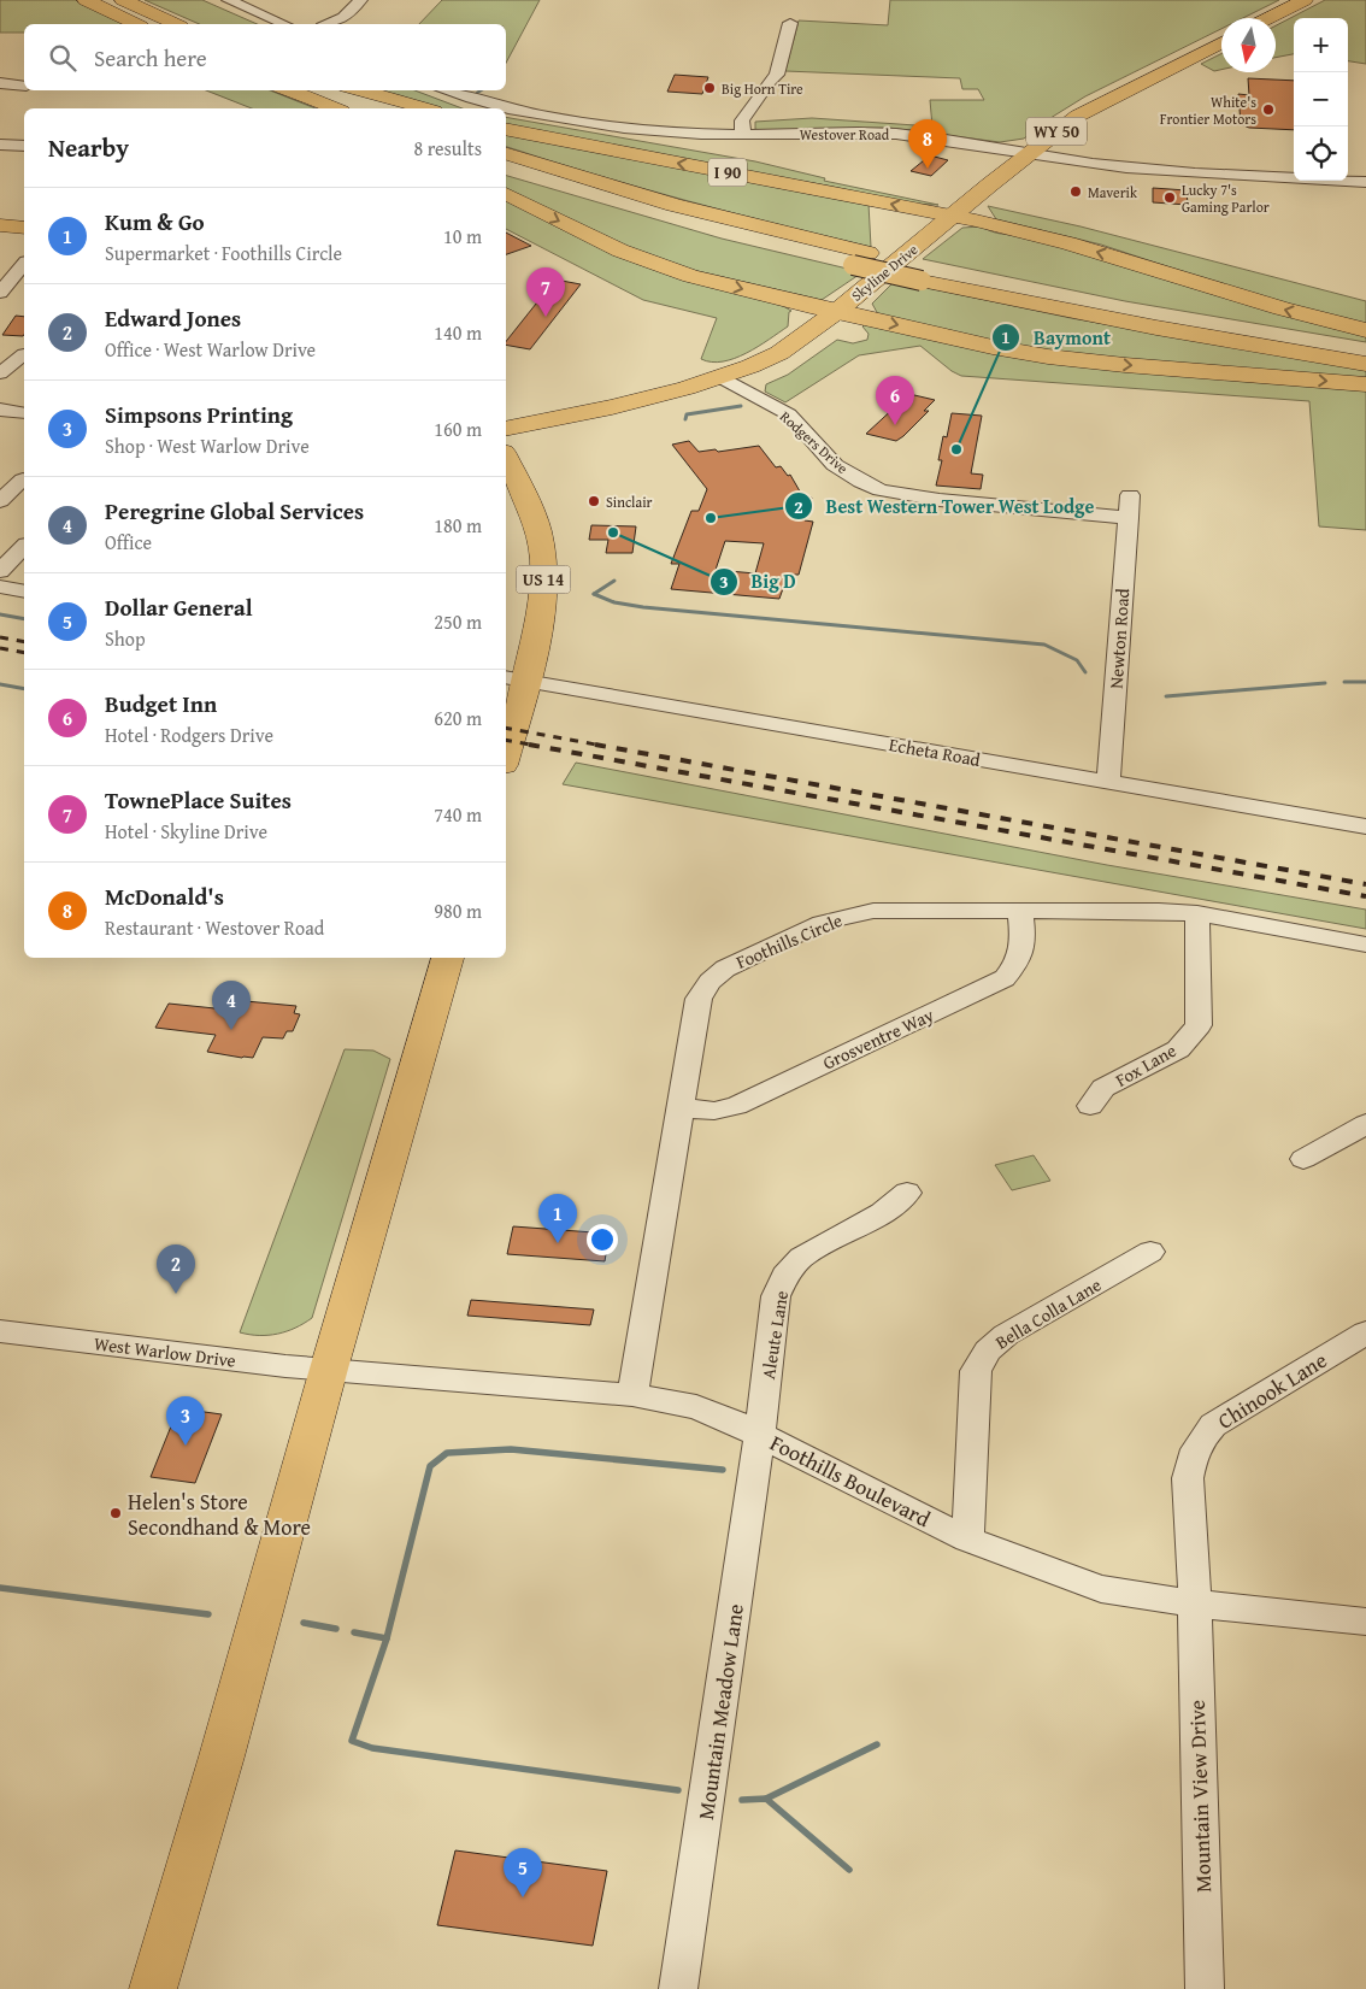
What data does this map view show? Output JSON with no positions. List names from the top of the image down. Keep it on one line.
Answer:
{"streets":{"main road":["WY 50","I 90","Skyline Drive","US 14"],"street":["Westover Road","Rodgers Drive","Newton Road","Echeta Road","Foothills Circle","Grosventre Way","Fox Lane","Bella Colla Lane","Aleute Lane","West Warlow Drive","Chinook Lane","Foothills Boulevard","Mountain Meadow Lane","Mountain View Drive"]},"crossings":[["Westover Road","Skyline Drive"],["I 90","Skyline Drive"],["Skyline Drive","Rodgers Drive"],["Rodgers Drive","Newton Road"],["US 14","Echeta Road"],["Newton Road","Echeta Road"],["Foothills Circle","Grosventre Way"],["Foothills Circle","Fox Lane"],["Foothills Circle","Foothills Boulevard"],["Bella Colla Lane","Foothills Boulevard"],["Aleute Lane","Foothills Boulevard"],["Aleute Lane","Mountain Meadow Lane"],["West Warlow Drive","Foothills Boulevard"],["Chinook Lane","Foothills Boulevard"],["Chinook Lane","Mountain View Drive"],["Foothills Boulevard","Mountain Meadow Lane"],["Foothills Boulevard","Mountain View Drive"]],"places":["Big Horn Tire","White's Frontier Motors","Maverik","Lucky 7's Gaming Parlor","Baymont","Sinclair","Best Western Tower West Lodge","Big D","Helen's Store Secondhand & More"],"north":"bottom","page":{"map_buttons":["+","−"],"search":"Search here","heading":["Nearby","8 results"],"pins":["8","7","6","4","1","2","3","5"],"list":[{"mark":"1","name":"Kum & Go","note":"Supermarket · Foothills Circle","value":"10 m"},{"mark":"2","name":"Edward Jones","note":"Office · West Warlow Drive","value":"140 m"},{"mark":"3","name":"Simpsons Printing","note":"Shop · West Warlow Drive","value":"160 m"},{"mark":"4","name":"Peregrine Global Services","note":"Office","value":"180 m"},{"mark":"5","name":"Dollar General","note":"Shop","value":"250 m"},{"mark":"6","name":"Budget Inn","note":"Hotel · Rodgers Drive","value":"620 m"},{"mark":"7","name":"TownePlace Suites","note":"Hotel · Skyline Drive","value":"740 m"},{"mark":"8","name":"McDonald's","note":"Restaurant · Westover Road","value":"980 m"}]}}
